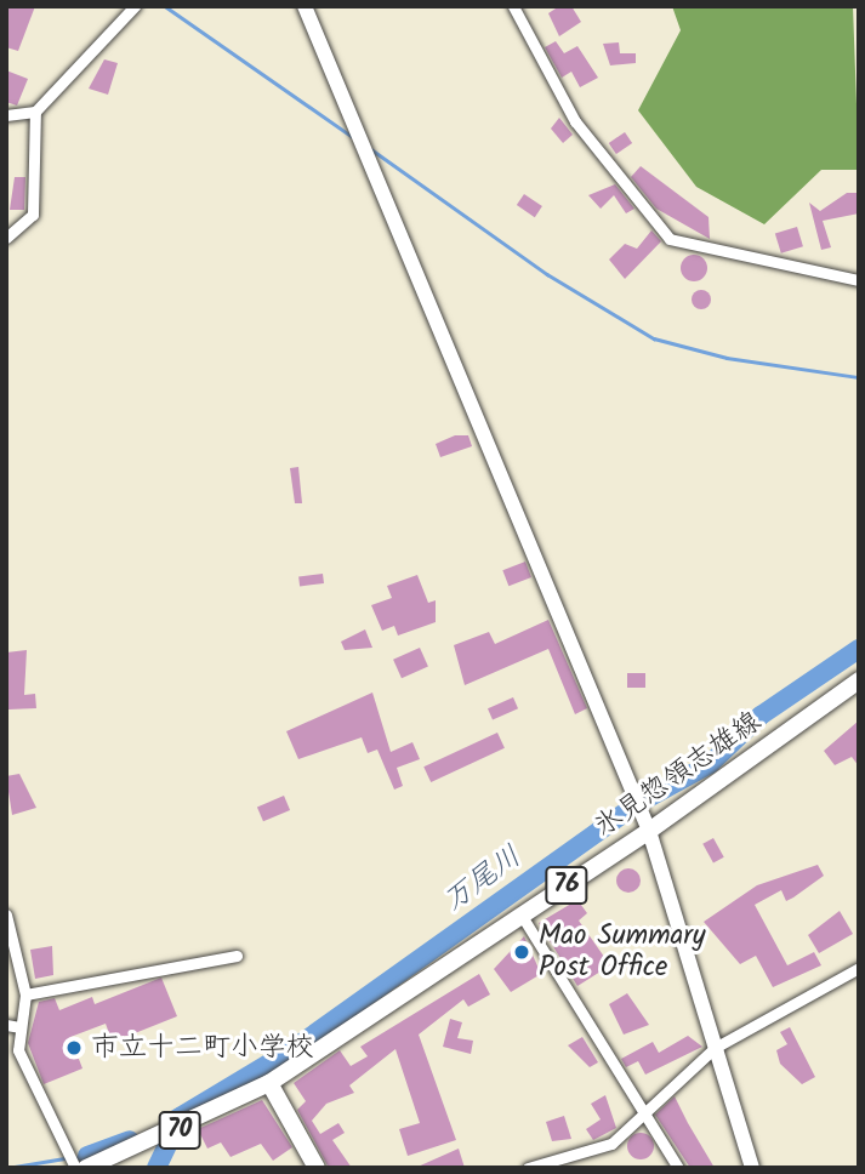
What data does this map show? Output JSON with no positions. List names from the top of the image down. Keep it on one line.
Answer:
{"streets":{"main road":["氷見惣領志雄線","76","70"]},"crossings":[["氷見惣領志雄線","70"]],"water":["万尾川"],"places":["Mao Summary Post Office","市立十二町小学校"]}
